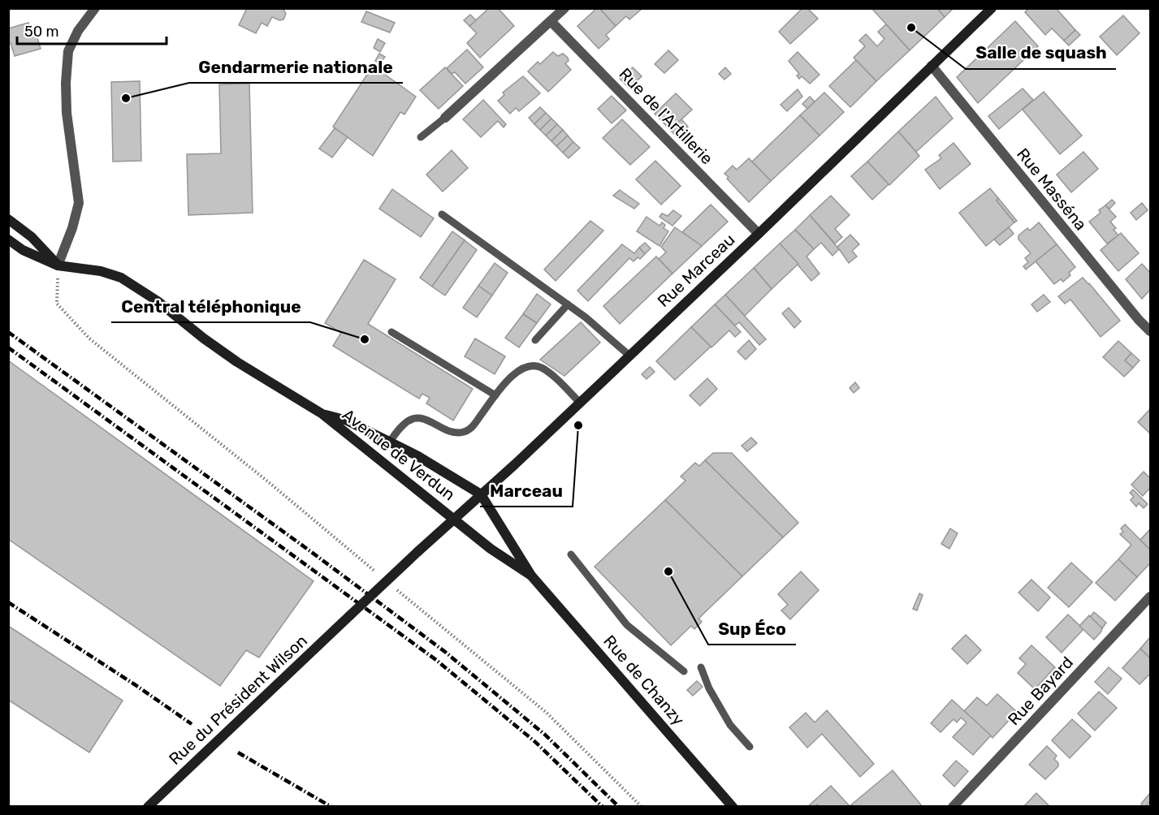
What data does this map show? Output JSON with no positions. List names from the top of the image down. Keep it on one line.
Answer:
{"streets":{"main road":["Rue Marceau","Avenue de Verdun","Rue de Chanzy","Rue du Président Wilson"],"street":["Rue de l'Artillerie","Rue Masséna","Rue Bayard"]},"crossings":[["Rue de l'Artillerie","Rue Marceau"],["Rue Masséna","Rue Marceau"],["Rue Marceau","Avenue de Verdun"],["Rue Marceau","Rue de Chanzy"],["Rue Marceau","Rue du Président Wilson"],["Avenue de Verdun","Rue de Chanzy"]],"places":["Salle de squash","Gendarmerie nationale","Central téléphonique","Marceau","Sup Éco"],"scale_bar":"50 m"}
